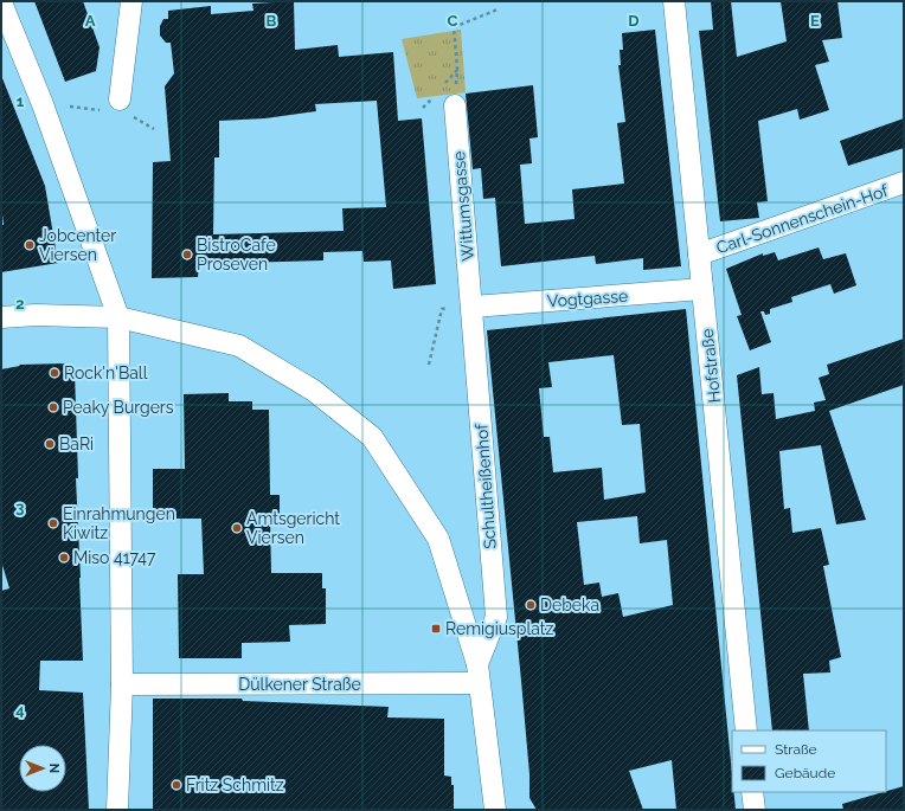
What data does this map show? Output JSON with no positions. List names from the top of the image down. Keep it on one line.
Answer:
{"streets":{"street":["Wittumsgasse","Carl-Sonnenschein-Hof","Vogtgasse","Hofstraße","Schultheißenhof","Dülkener Straße"]},"crossings":[["Wittumsgasse","Vogtgasse"],["Wittumsgasse","Schultheißenhof"],["Carl-Sonnenschein-Hof","Hofstraße"],["Vogtgasse","Hofstraße"],["Vogtgasse","Schultheißenhof"],["Schultheißenhof","Dülkener Straße"]],"places":{"other":["Jobcenter Viersen","BistroCafe Proseven","Rock'n'Ball","Peaky Burgers","BaRi","Einrahmungen Kiwitz","Amtsgericht Viersen","Miso 41747","Debeka","Fritz Schmitz"],"transit":["Remigiusplatz"]},"legend":["Straße","Gebäude"],"north":"right","grid":{"columns":["A","B","C","D","E"],"rows":["1","2","3","4"]}}
